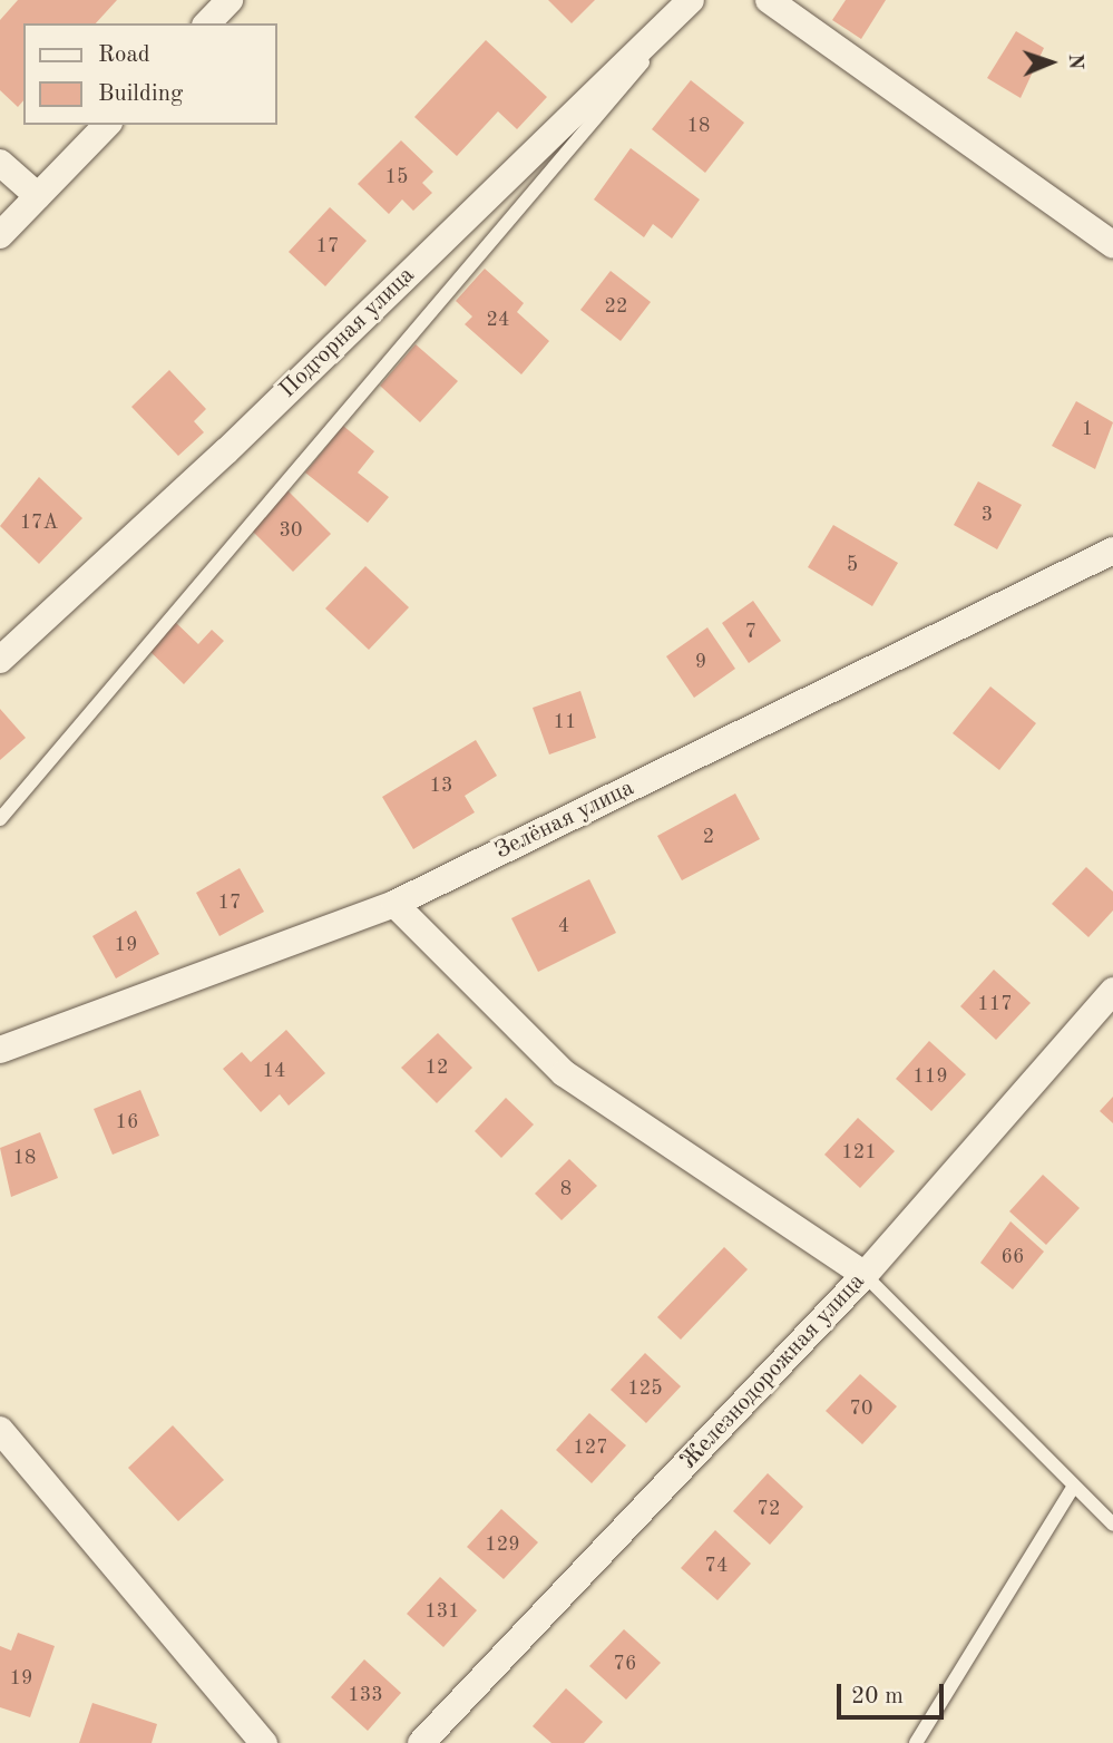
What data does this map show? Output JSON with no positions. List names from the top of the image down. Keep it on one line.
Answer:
{"streets":{"street":["Подгорная улица","Зелёная улица","Железнодорожная улица"]},"house_numbers":["18","15","17","22","24","1","3","17А","30","5","7","9","11","13","2","17","4","19","117","12","14","119","16","121","18","8","66","125","70","127","72","129","74","131","76","19","133"],"legend":["Road","Building"],"scale_bar":"20 m","north":"right"}
